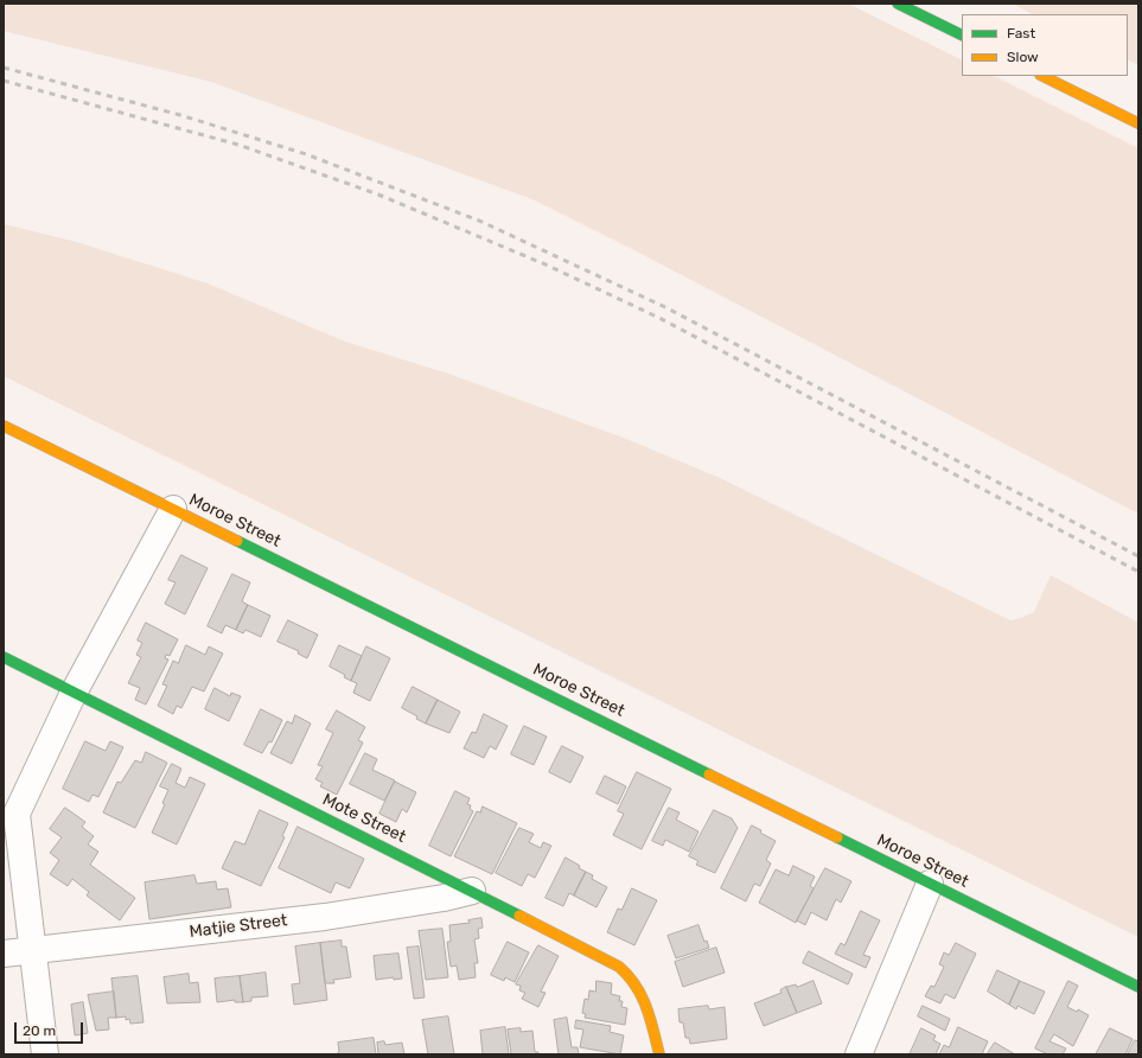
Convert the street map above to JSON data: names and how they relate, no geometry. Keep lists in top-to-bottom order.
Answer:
{
  "streets": {
    "street": ["Moroe Street", "Mote Street", "Matjie Street"]
  },
  "crossings": [
    ["Mote Street", "Matjie Street"]
  ],
  "legend": ["Fast", "Slow"],
  "scale_bar": "20 m"
}
